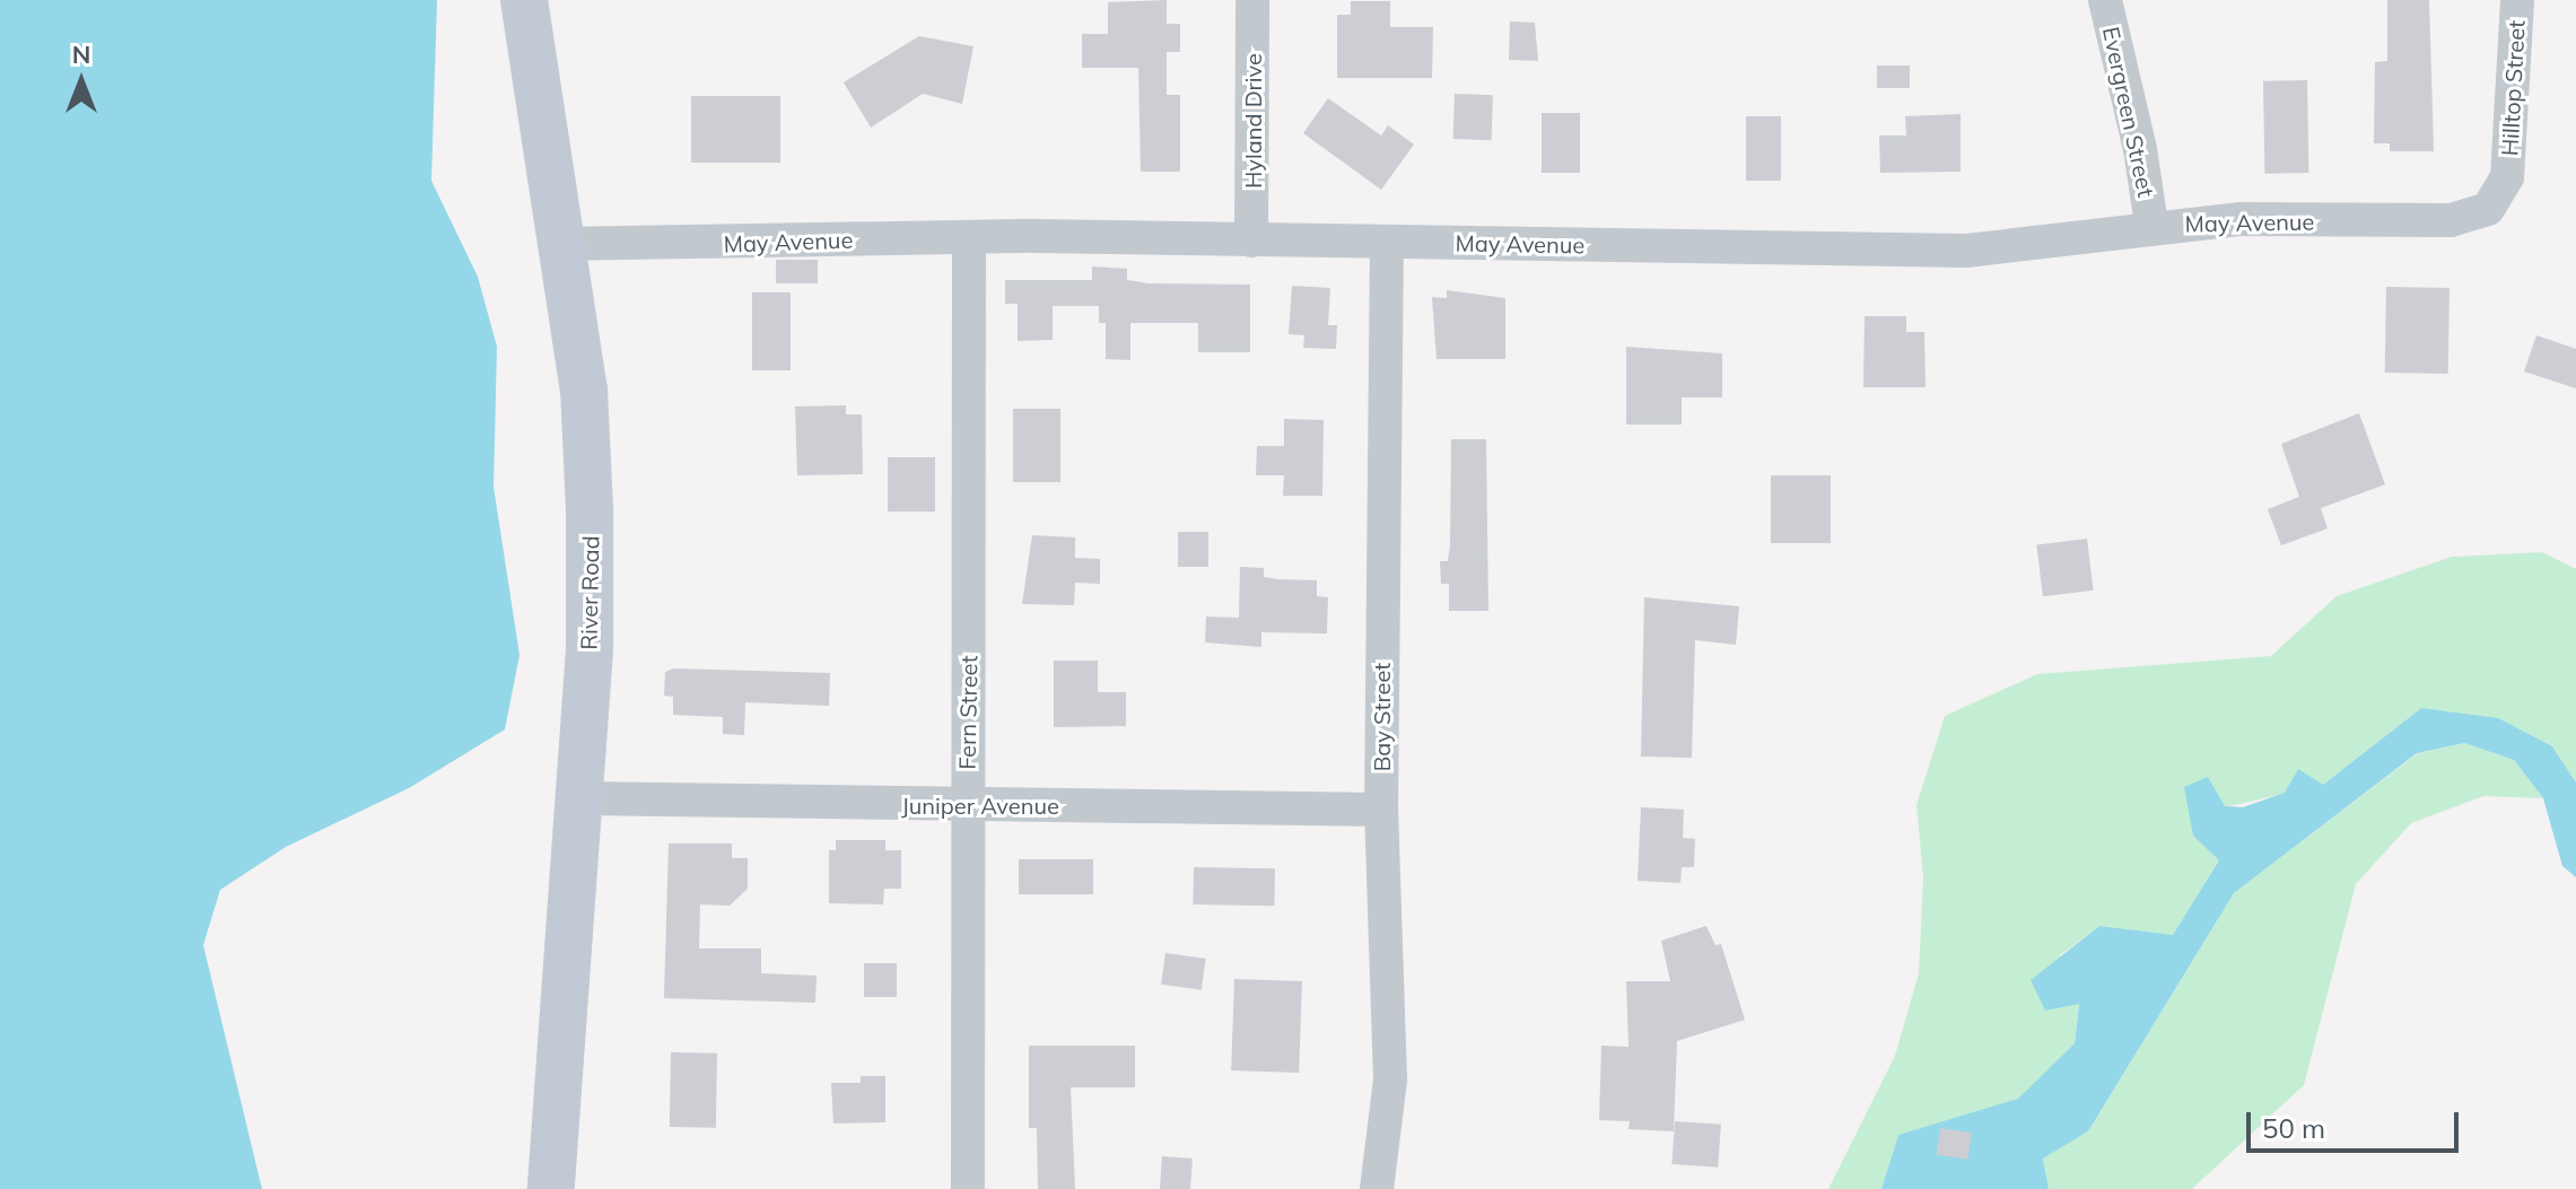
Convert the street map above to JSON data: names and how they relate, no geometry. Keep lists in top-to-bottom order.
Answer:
{
  "streets": {
    "street": [
      "Hilltop Street",
      "Evergreen Street",
      "Hyland Drive",
      "May Avenue",
      "River Road",
      "Fern Street",
      "Bay Street",
      "Juniper Avenue"
    ]
  },
  "crossings": [
    ["Hilltop Street", "May Avenue"],
    ["Evergreen Street", "May Avenue"],
    ["Hyland Drive", "May Avenue"],
    ["May Avenue", "River Road"],
    ["May Avenue", "Fern Street"],
    ["May Avenue", "Bay Street"],
    ["River Road", "Juniper Avenue"],
    ["Fern Street", "Juniper Avenue"],
    ["Bay Street", "Juniper Avenue"]
  ],
  "scale_bar": "50 m",
  "north": "top"
}
